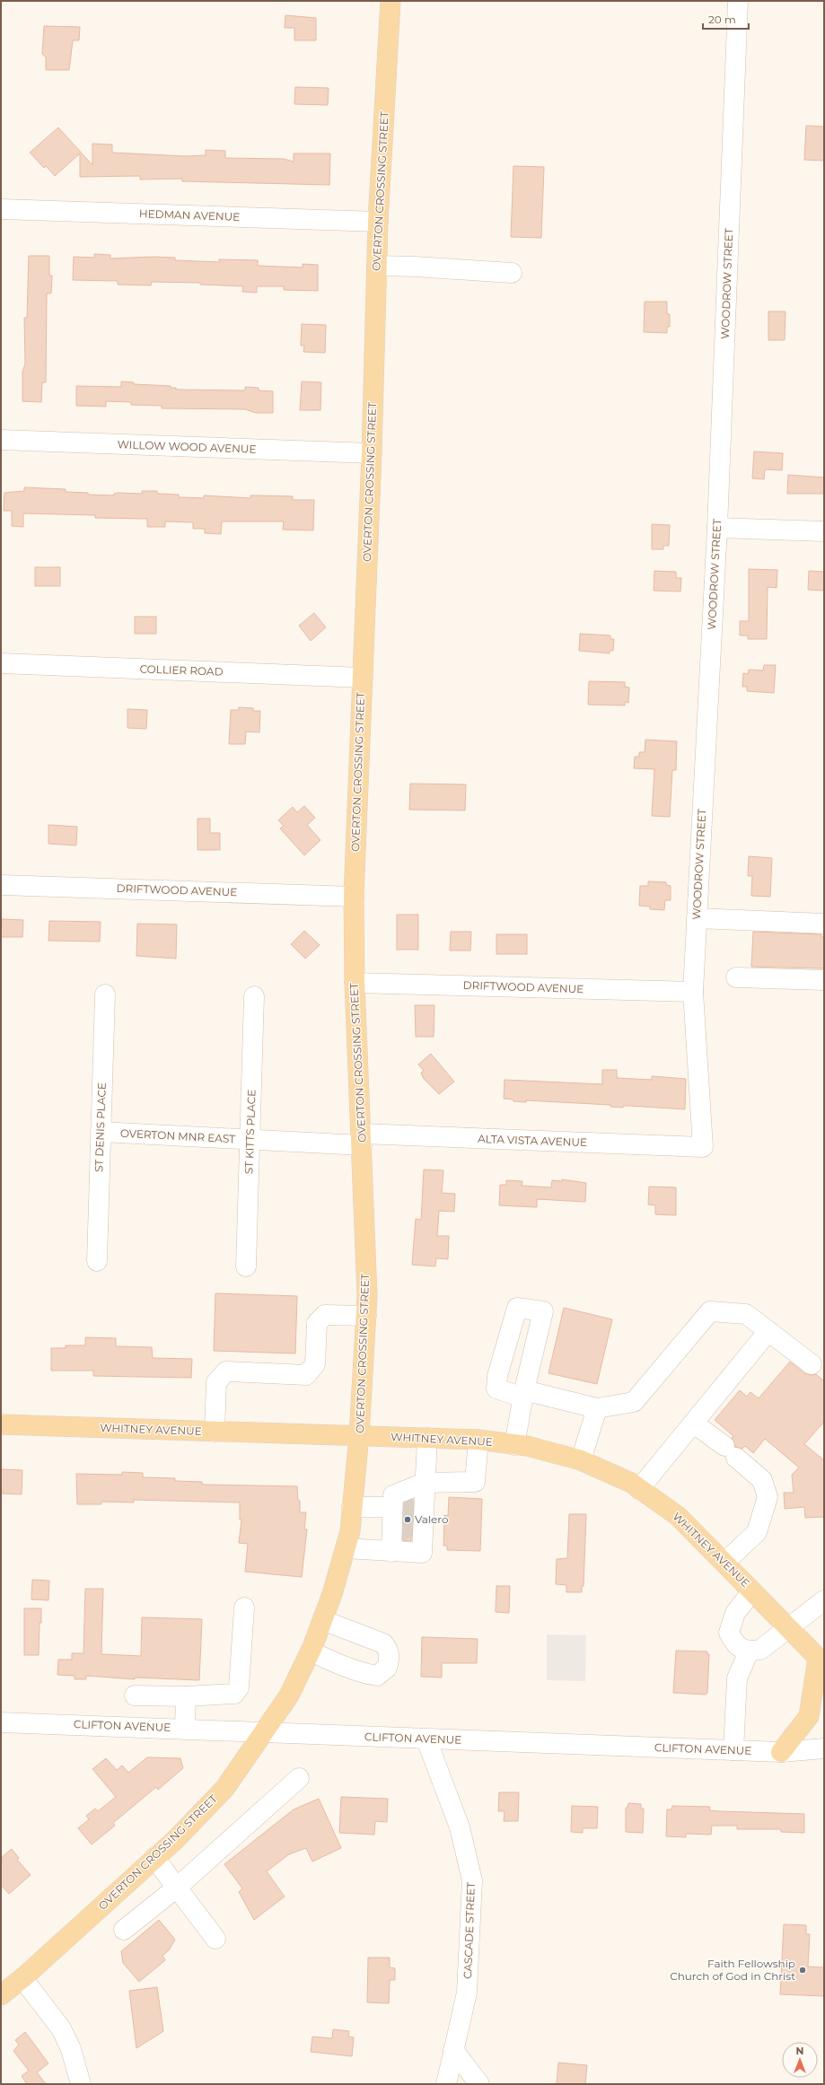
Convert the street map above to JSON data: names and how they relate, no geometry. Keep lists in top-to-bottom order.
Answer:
{
  "streets": {
    "main road": ["OVERTON CROSSING STREET", "WHITNEY AVENUE"],
    "street": [
      "HEDMAN AVENUE",
      "WOODROW STREET",
      "WILLOW WOOD AVENUE",
      "COLLIER ROAD",
      "DRIFTWOOD AVENUE",
      "ST DENIS PLACE",
      "ST KITTS PLACE",
      "OVERTON MNR EAST",
      "ALTA VISTA AVENUE",
      "CLIFTON AVENUE",
      "CASCADE STREET"
    ]
  },
  "crossings": [
    ["OVERTON CROSSING STREET", "HEDMAN AVENUE"],
    ["OVERTON CROSSING STREET", "WILLOW WOOD AVENUE"],
    ["OVERTON CROSSING STREET", "COLLIER ROAD"],
    ["OVERTON CROSSING STREET", "DRIFTWOOD AVENUE"],
    ["OVERTON CROSSING STREET", "OVERTON MNR EAST"],
    ["OVERTON CROSSING STREET", "ALTA VISTA AVENUE"],
    ["OVERTON CROSSING STREET", "WHITNEY AVENUE"],
    ["OVERTON CROSSING STREET", "CLIFTON AVENUE"],
    ["WOODROW STREET", "DRIFTWOOD AVENUE"],
    ["WOODROW STREET", "ALTA VISTA AVENUE"],
    ["ST DENIS PLACE", "OVERTON MNR EAST"],
    ["ST KITTS PLACE", "OVERTON MNR EAST"],
    ["OVERTON MNR EAST", "ALTA VISTA AVENUE"],
    ["CLIFTON AVENUE", "CASCADE STREET"]
  ],
  "places": ["Valero", "Faith Fellowship Church of God in Christ"],
  "scale_bar": "20 m",
  "north": "top"
}
